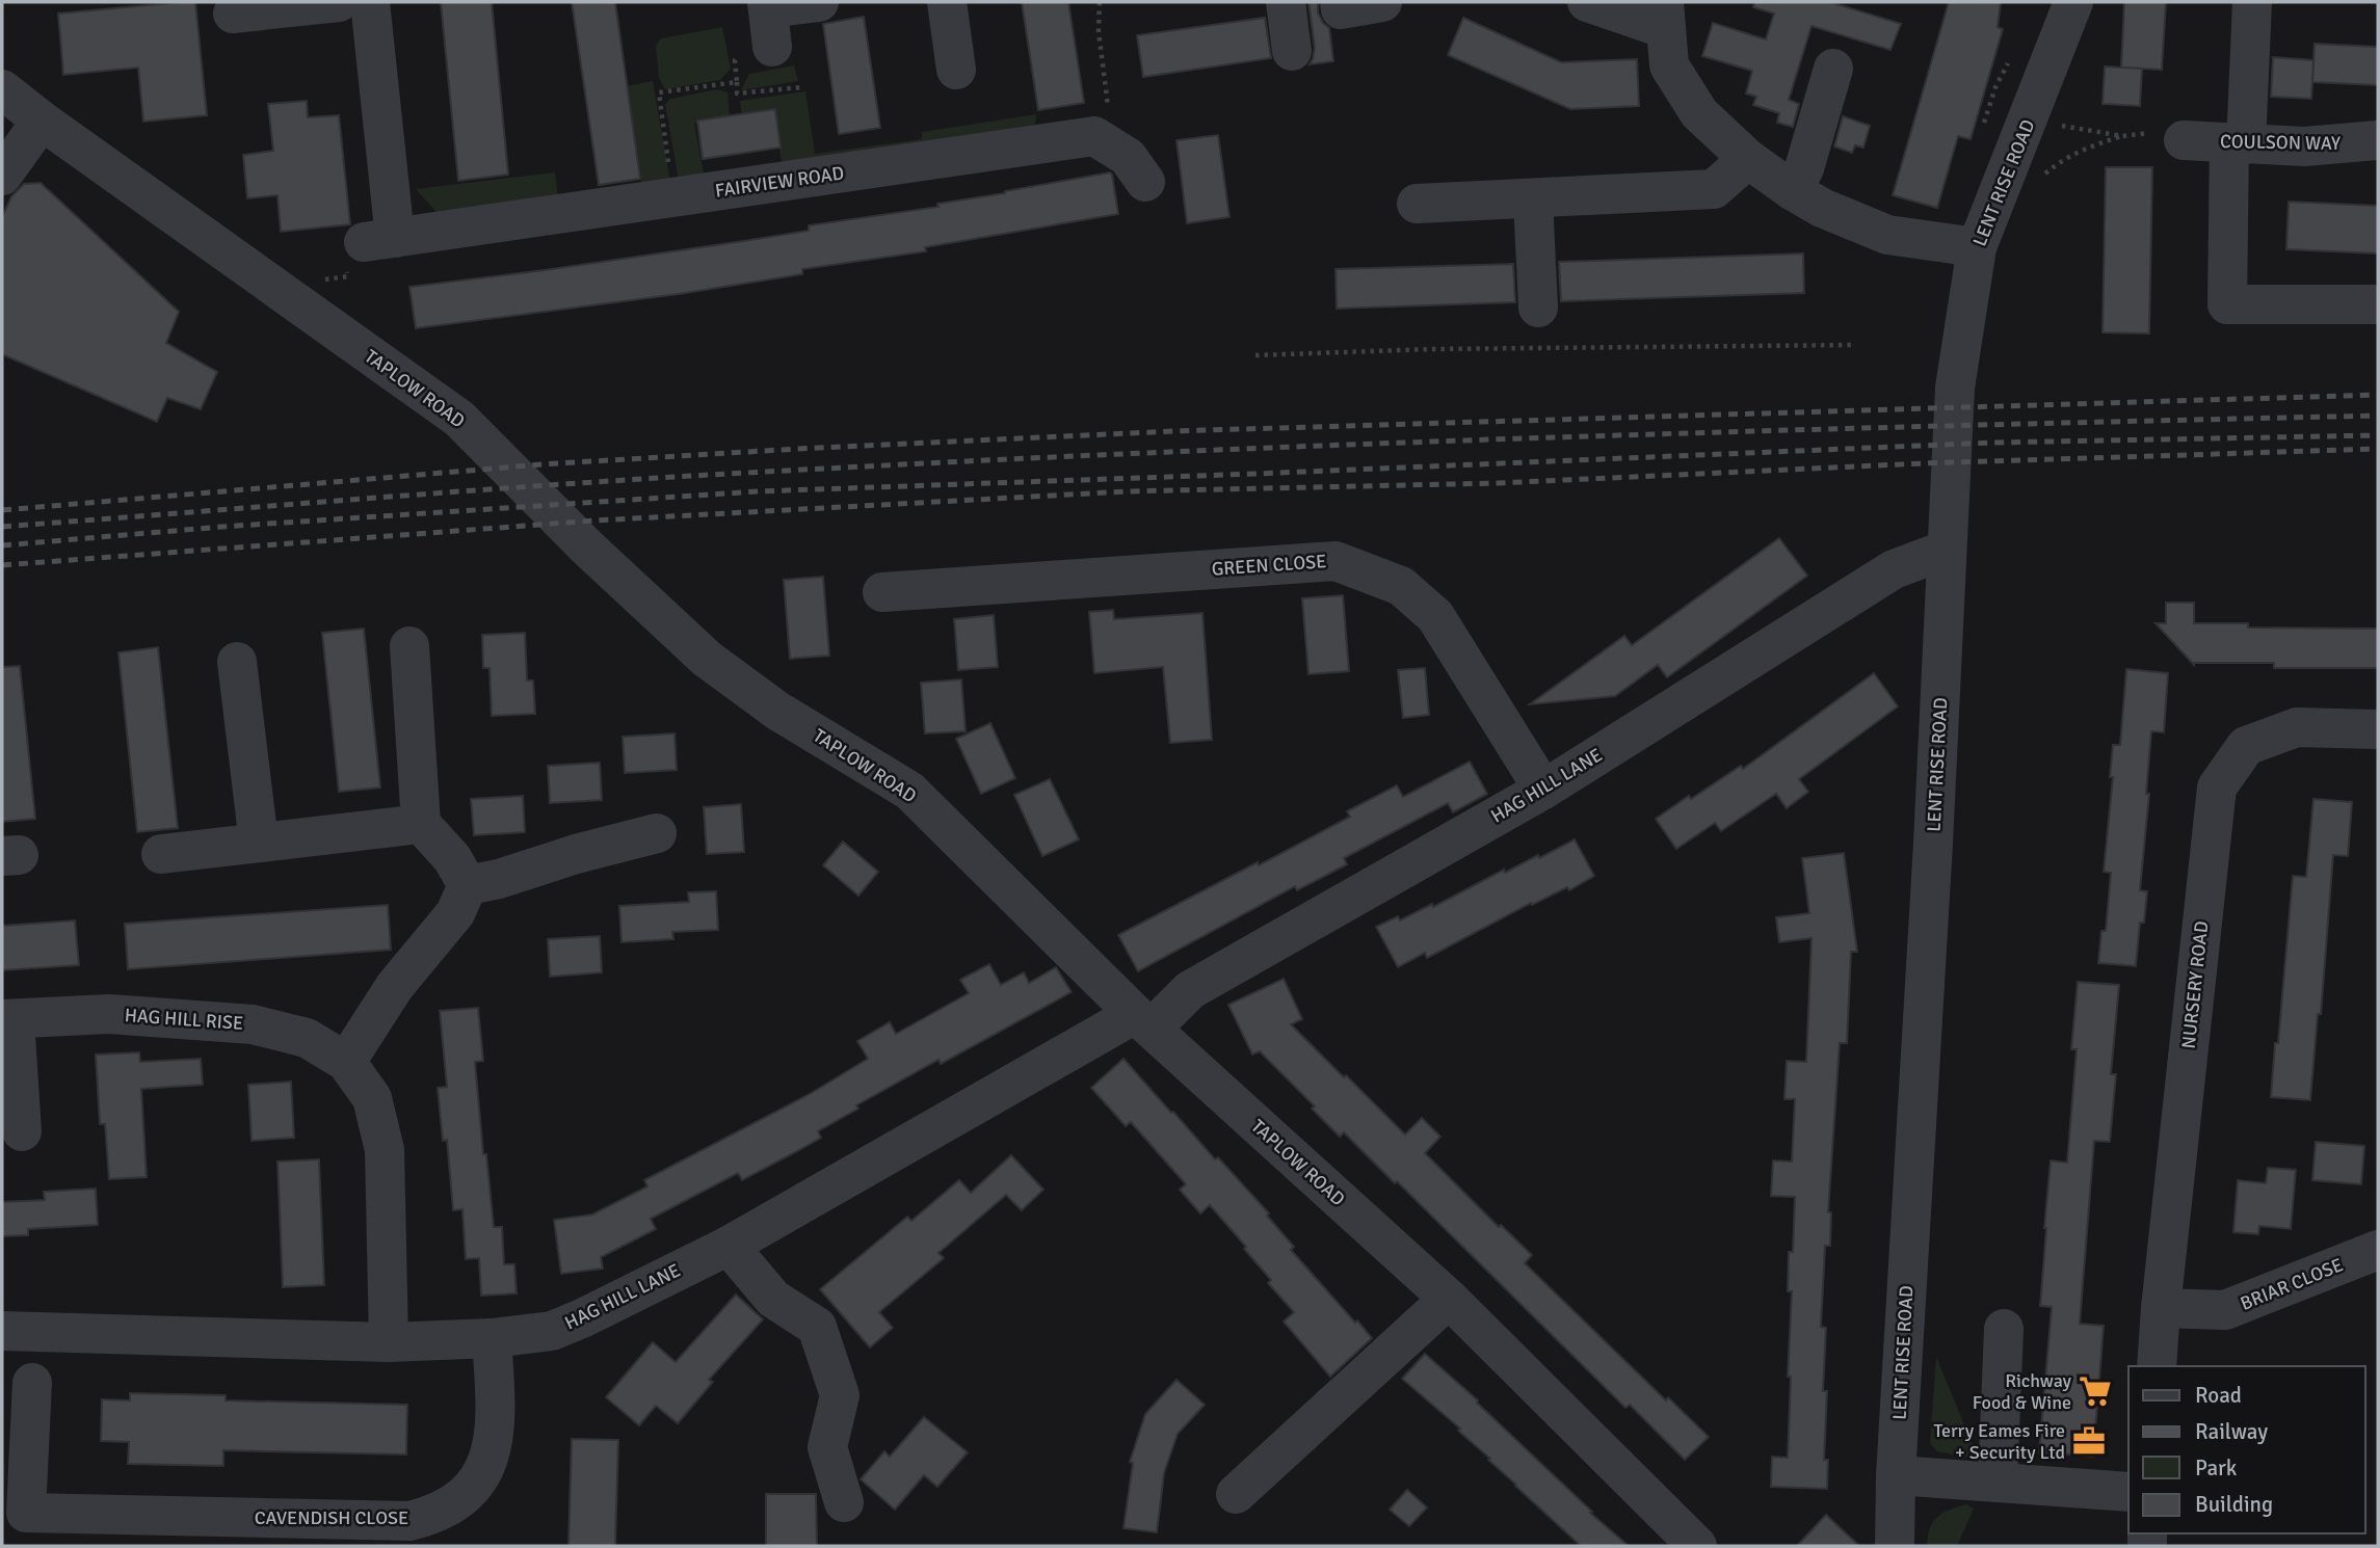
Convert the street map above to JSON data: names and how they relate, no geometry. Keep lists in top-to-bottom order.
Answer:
{
  "streets": {
    "street": [
      "COULSON WAY",
      "FAIRVIEW ROAD",
      "LENT RISE ROAD",
      "TAPLOW ROAD",
      "GREEN CLOSE",
      "HAG HILL LANE",
      "NURSERY ROAD",
      "HAG HILL RISE",
      "BRIAR CLOSE",
      "CAVENDISH CLOSE"
    ]
  },
  "crossings": [
    ["LENT RISE ROAD", "HAG HILL LANE"],
    ["TAPLOW ROAD", "HAG HILL LANE"],
    ["GREEN CLOSE", "HAG HILL LANE"],
    ["HAG HILL LANE", "HAG HILL RISE"],
    ["HAG HILL LANE", "CAVENDISH CLOSE"],
    ["NURSERY ROAD", "BRIAR CLOSE"]
  ],
  "places": {
    "supermarket": ["Richway Food & Wine"],
    "office": ["Terry Eames Fire + Security Ltd"]
  },
  "legend": [
    "Road",
    "Railway",
    "Park",
    "Building"
  ]
}
